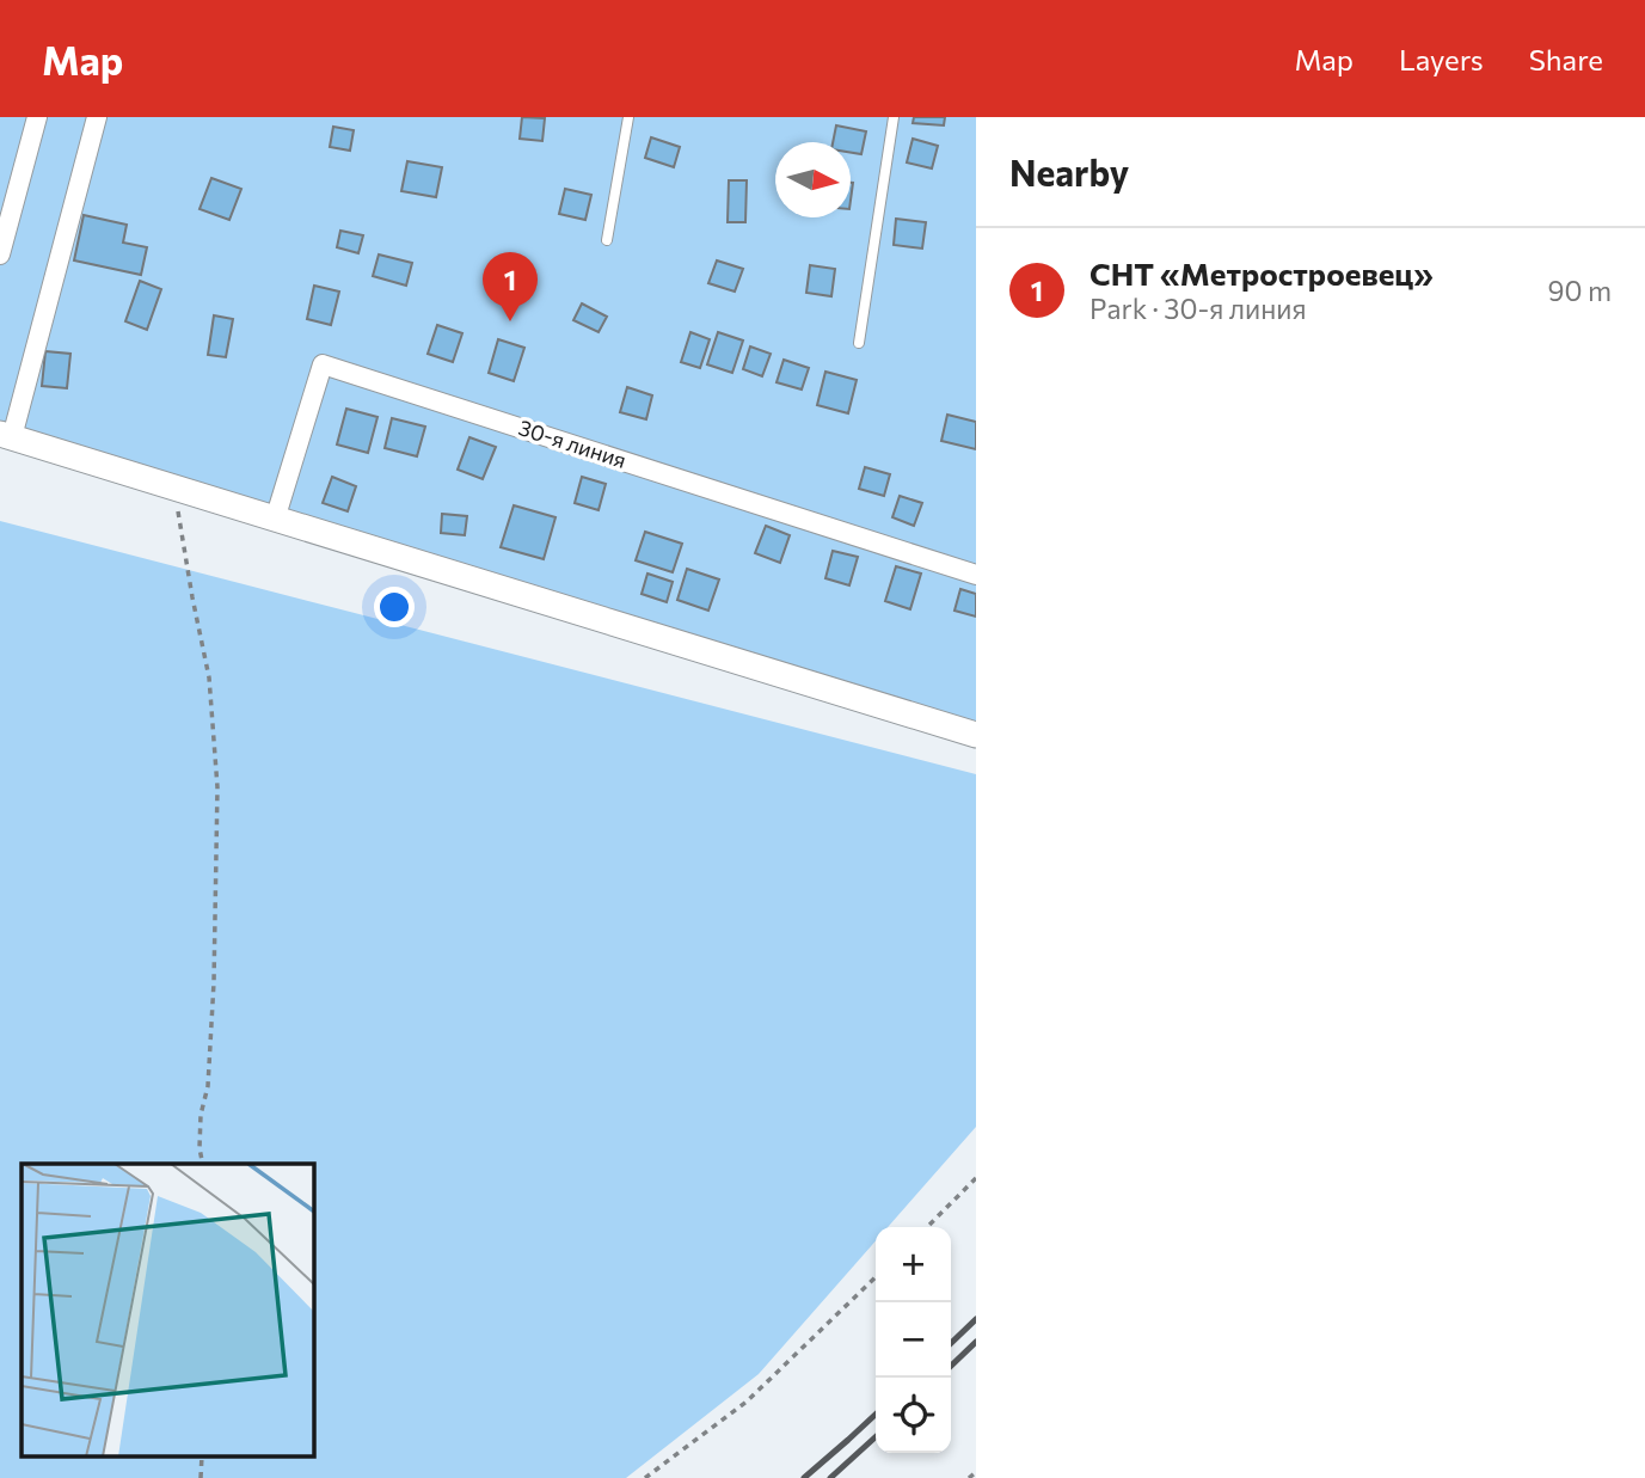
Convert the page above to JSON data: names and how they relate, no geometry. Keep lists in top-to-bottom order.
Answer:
{
  "streets": {
    "street": ["30-я линия"]
  },
  "north": "right",
  "page": {
    "header": "Map",
    "nav": ["Map", "Layers", "Share"],
    "heading": "Nearby",
    "list": [
      {
        "mark": "1",
        "name": "СНТ «Метростроевец»",
        "note": "Park · 30-я линия",
        "value": "90 m"
      }
    ],
    "pins": "1",
    "map_buttons": ["+", "−"]
  }
}
